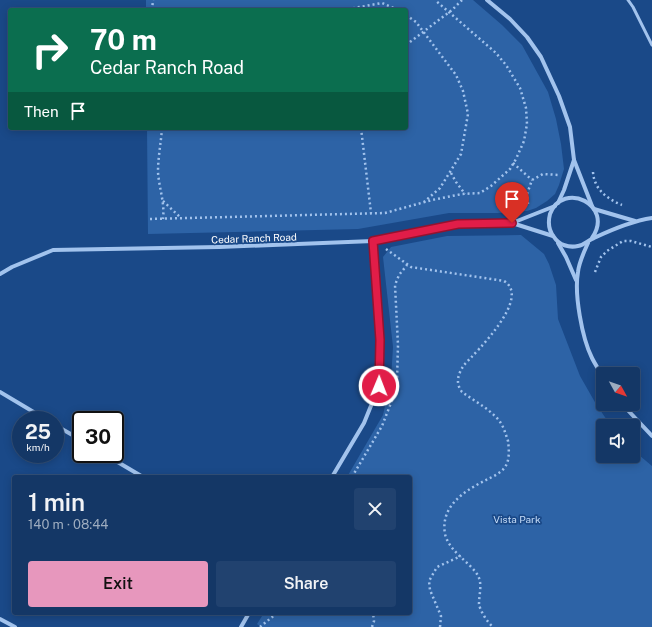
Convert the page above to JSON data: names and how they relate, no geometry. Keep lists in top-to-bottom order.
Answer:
{
  "streets": {
    "street": ["Cedar Ranch Road"]
  },
  "parks": ["Vista Park"],
  "north": "bottom right",
  "page": {
    "turn": ["70 m", "Cedar Ranch Road"],
    "then": "Then",
    "speed": "25 km/h",
    "limit": "30",
    "heading": ["1 min", "140 m · 08:44"],
    "buttons": ["Exit", "Share"]
  }
}
